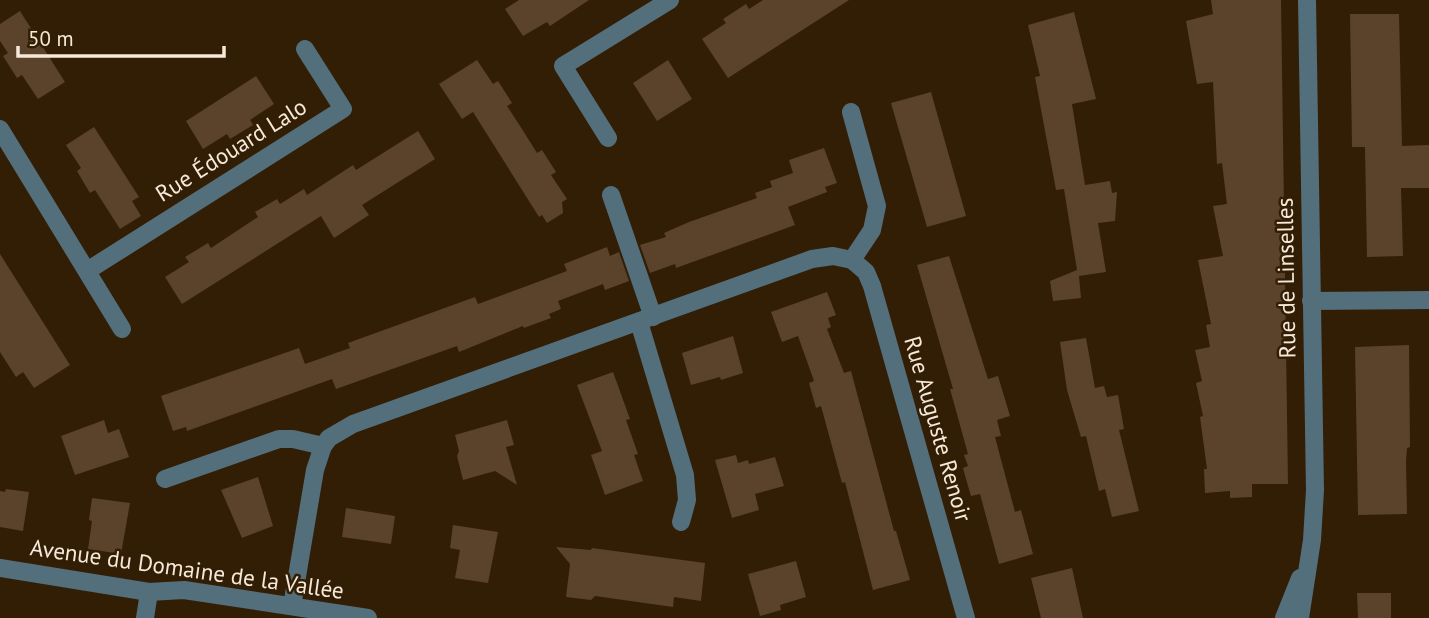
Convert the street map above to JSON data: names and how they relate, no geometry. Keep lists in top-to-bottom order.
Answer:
{
  "streets": {
    "street": [
      "Rue Édouard Lalo",
      "Rue de Linselles",
      "Rue Auguste Renoir",
      "Avenue du Domaine de la Vallée"
    ]
  },
  "scale_bar": "50 m"
}
